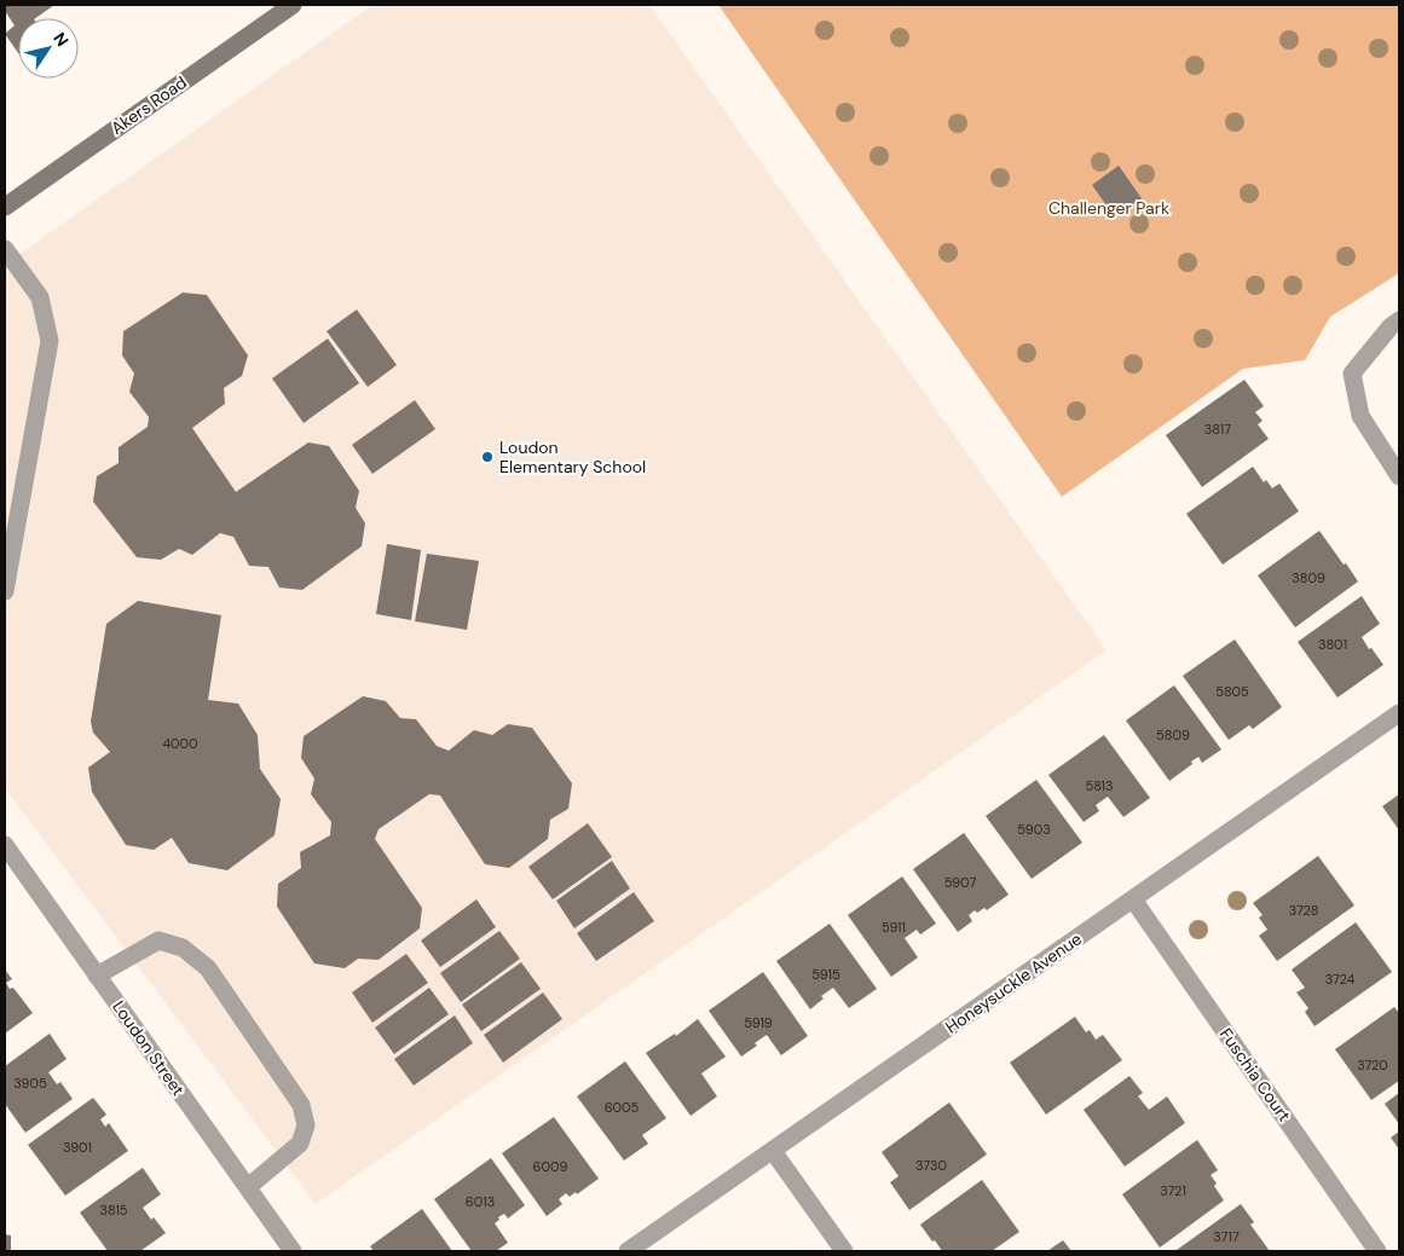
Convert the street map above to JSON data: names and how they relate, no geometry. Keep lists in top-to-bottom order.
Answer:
{
  "streets": {
    "street": [
      "Akers Road",
      "Honeysuckle Avenue",
      "Loudon Street",
      "Fuschia Court"
    ]
  },
  "crossings": [
    ["Honeysuckle Avenue", "Fuschia Court"]
  ],
  "parks": ["Challenger Park"],
  "places": ["Loudon Elementary School"],
  "house_numbers": [
    "3817",
    "3809",
    "3801",
    "5805",
    "5809",
    "4000",
    "5813",
    "5903",
    "5907",
    "3728",
    "5911",
    "5915",
    "3724",
    "5919",
    "3720",
    "3905",
    "6005",
    "3901",
    "3730",
    "6009",
    "3721",
    "6013",
    "3815",
    "3717"
  ],
  "north": "top right"
}
